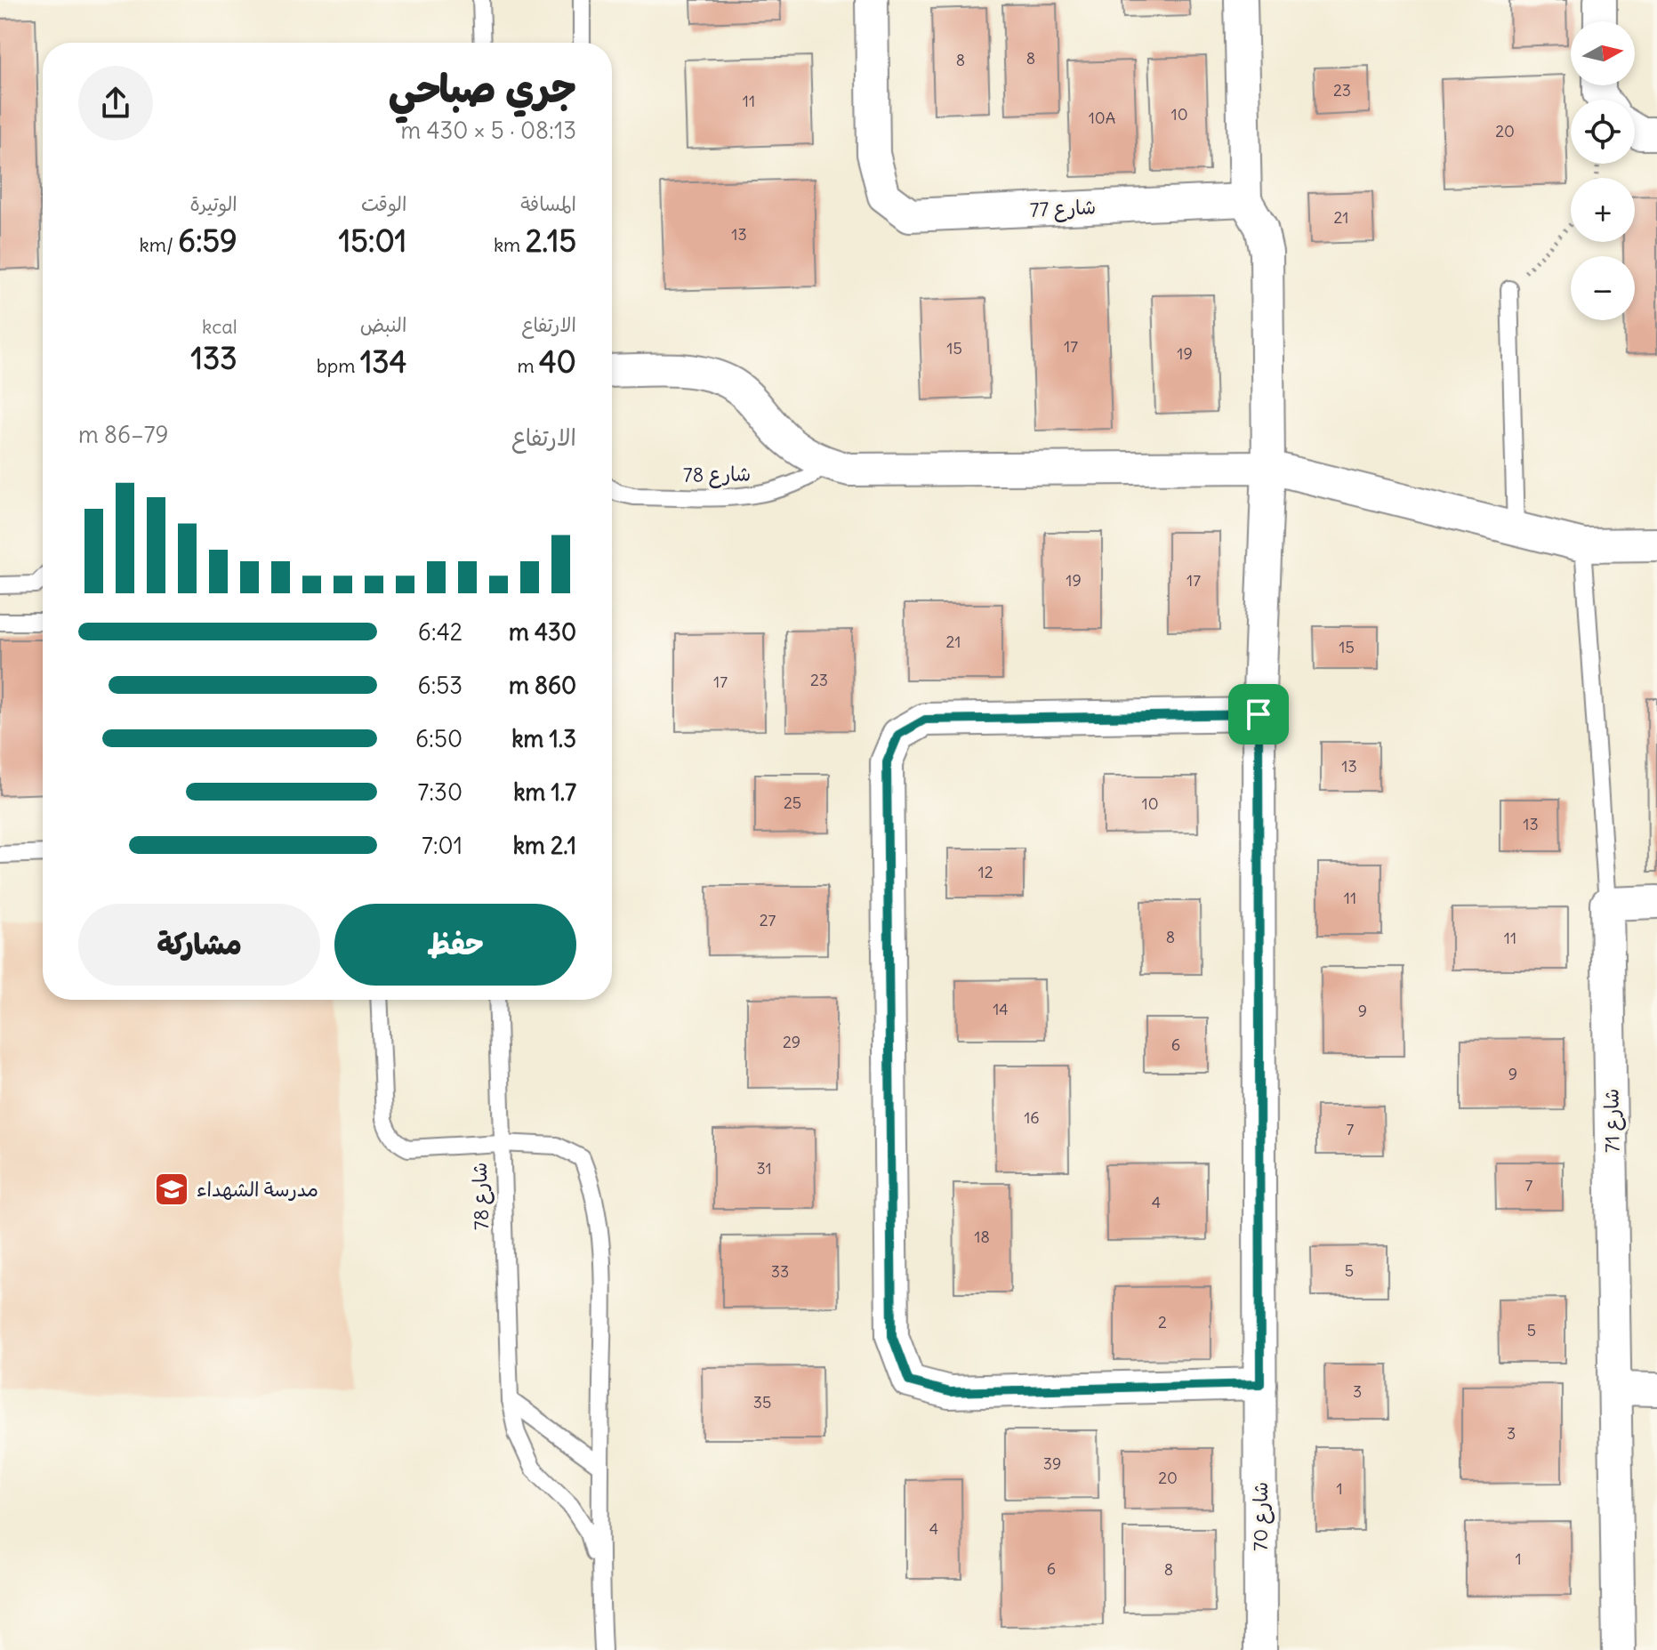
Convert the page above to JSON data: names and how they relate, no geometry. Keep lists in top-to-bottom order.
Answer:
{
  "streets": {
    "street": ["شارع 77", "شارع 71", "شارع 70"],
    "lane": ["شارع 78"]
  },
  "crossings": [
    ["شارع 77", "شارع 70"]
  ],
  "places": {
    "school or university": ["مدرسة الشهداء"]
  },
  "house_numbers": [
    "8",
    "8",
    "23",
    "11",
    "10",
    "10A",
    "20",
    "21",
    "13",
    "17",
    "15",
    "19",
    "19",
    "17",
    "21",
    "15",
    "23",
    "17",
    "13",
    "25",
    "10",
    "13",
    "12",
    "11",
    "27",
    "8",
    "11",
    "14",
    "9",
    "29",
    "6",
    "9",
    "16",
    "7",
    "31",
    "7",
    "4",
    "18",
    "5",
    "33",
    "2",
    "5",
    "3",
    "35",
    "3",
    "39",
    "20",
    "1",
    "4",
    "1",
    "6",
    "8"
  ],
  "north": "right",
  "page": {
    "map_buttons": ["+", "−"],
    "heading": ["جري صباحي", "08:13 · 5 × 430 m"],
    "stats": [
      ["المسافة", "2.15 km"],
      ["الوقت", "15:01"],
      ["الوتيرة", "6:59 /km"],
      ["الارتفاع", "40 m"],
      ["النبض", "134 bpm"],
      ["kcal", "133"]
    ],
    "chart": ["الارتفاع", "79–86 m"],
    "list": [
      {
        "name": "430 m",
        "note": "6:42"
      },
      {
        "name": "860 m",
        "note": "6:53"
      },
      {
        "name": "1.3 km",
        "note": "6:50"
      },
      {
        "name": "1.7 km",
        "note": "7:30"
      },
      {
        "name": "2.1 km",
        "note": "7:01"
      }
    ],
    "buttons": ["حفظ", "مشاركة"]
  }
}
